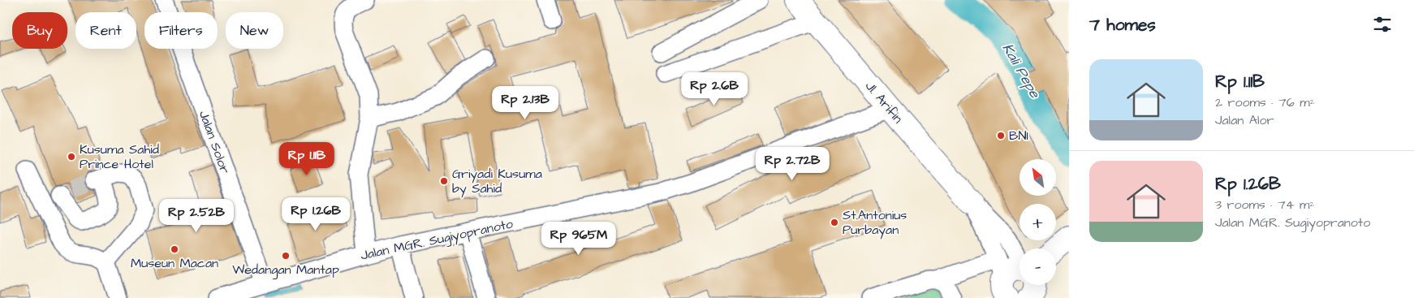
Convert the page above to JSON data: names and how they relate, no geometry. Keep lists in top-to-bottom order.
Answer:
{
  "streets": {
    "main road": ["Jl. Arifin"],
    "street": ["Jalan Solor", "Jalan MGR. Sugiyopranoto"]
  },
  "crossings": [
    ["Jl. Arifin", "Jalan MGR. Sugiyopranoto"],
    ["Jalan Solor", "Jalan MGR. Sugiyopranoto"]
  ],
  "water": ["Kali Pepe"],
  "places": [
    "BNI",
    "Kusuma Sahid Prince Hotel",
    "Griyadi Kusuma by Sahid",
    "St.Antonius Purbayan",
    "Museun Macan",
    "Wedangan Mantap"
  ],
  "north": "top left",
  "page": {
    "heading": "7 homes",
    "chip": [
      "Buy",
      "Rent",
      "Filters",
      "New"
    ],
    "list": [
      {
        "name": "Rp 1.11B",
        "note": "2 rooms · 76 m² · Jalan Alor"
      },
      {
        "name": "Rp 1.26B",
        "note": "3 rooms · 74 m² · Jalan MGR. Sugiyopranoto"
      }
    ],
    "price": [
      "Rp 2.6B",
      "Rp 2.13B",
      "Rp 1.11B",
      "Rp 2.72B",
      "Rp 1.26B",
      "Rp 2.52B",
      "Rp 965M"
    ],
    "map_buttons": ["+", "−"]
  }
}
